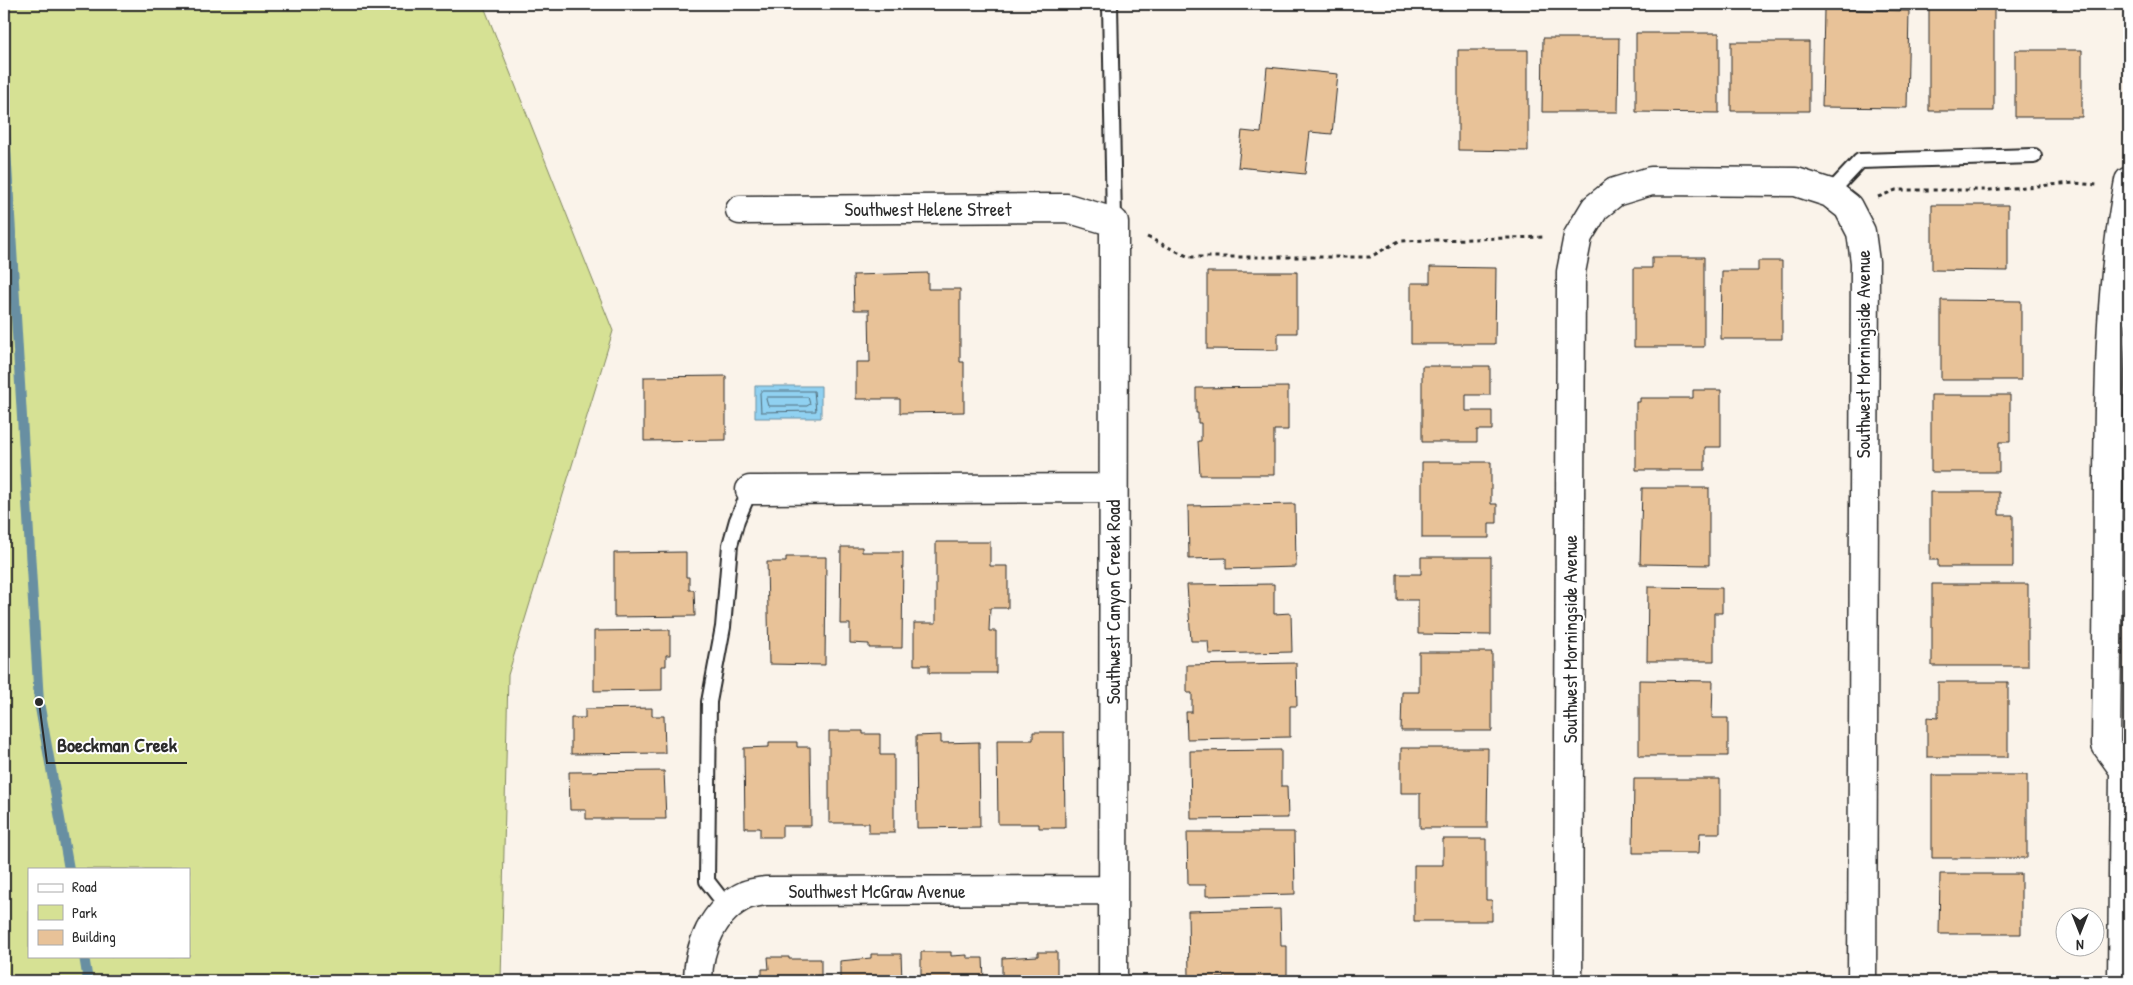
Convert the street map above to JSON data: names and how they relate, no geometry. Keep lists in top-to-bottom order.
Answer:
{
  "streets": {
    "street": [
      "Southwest Helene Street",
      "Southwest Morningside Avenue",
      "Southwest Canyon Creek Road",
      "Southwest McGraw Avenue"
    ]
  },
  "crossings": [
    ["Southwest Helene Street", "Southwest Canyon Creek Road"],
    ["Southwest Canyon Creek Road", "Southwest McGraw Avenue"]
  ],
  "places": ["Boeckman Creek"],
  "legend": ["Road", "Park", "Building"],
  "north": "bottom"
}
